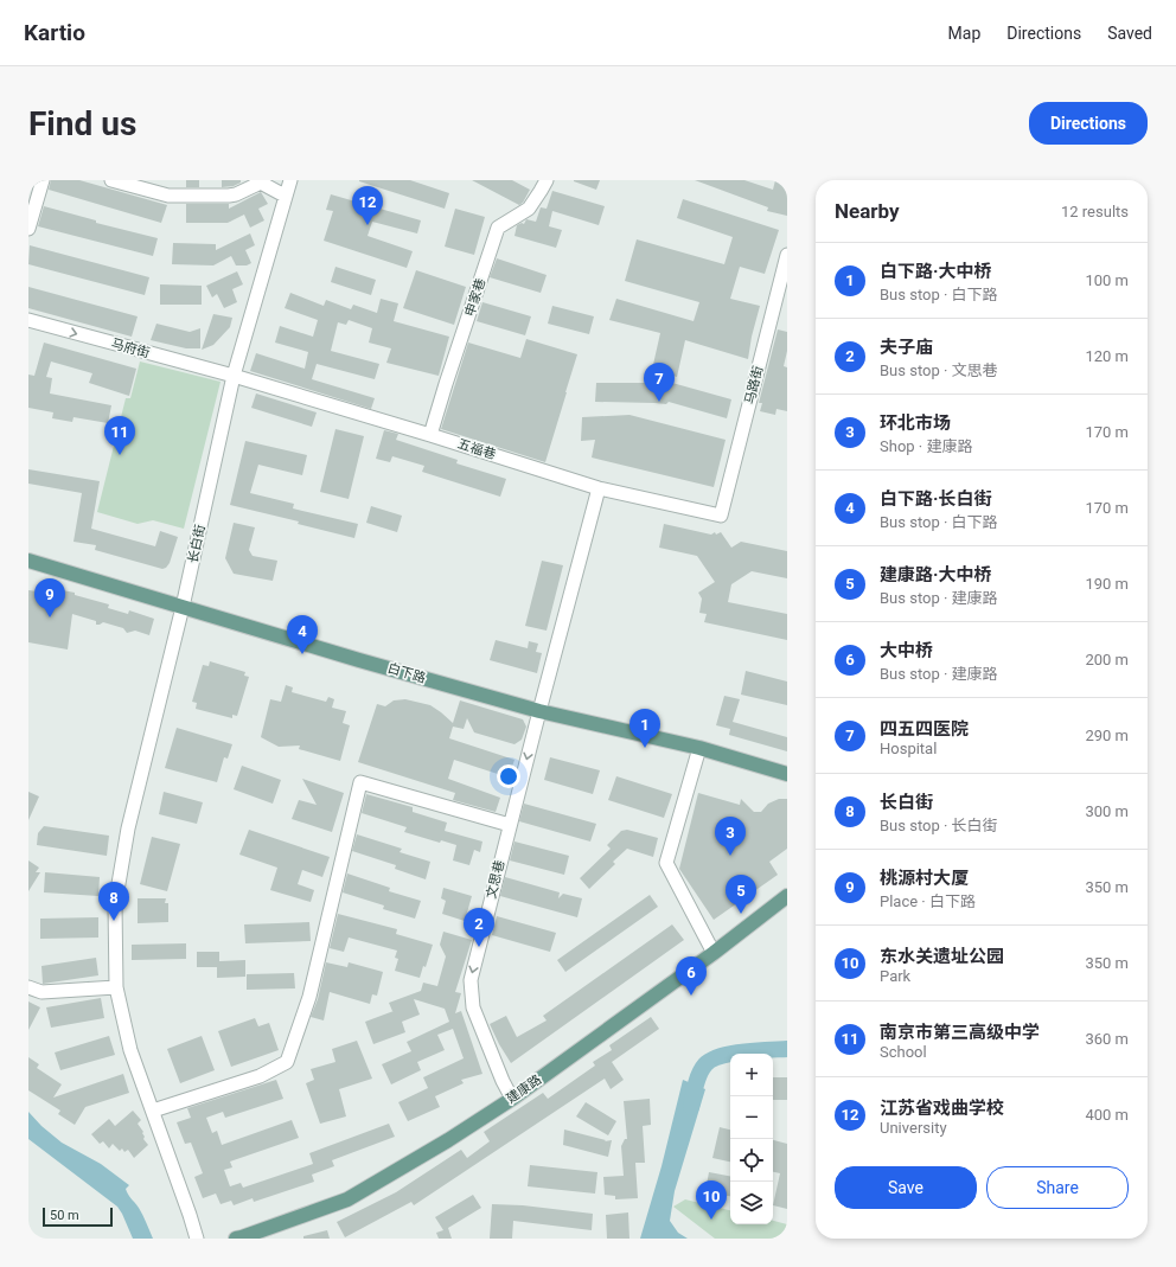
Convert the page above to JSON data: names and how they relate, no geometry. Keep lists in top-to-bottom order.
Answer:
{
  "streets": {
    "main road": ["白下路", "建康路"],
    "street": [
      "申家巷",
      "马府街",
      "马路街",
      "五福巷",
      "长白街",
      "文思巷"
    ]
  },
  "crossings": [
    ["申家巷", "五福巷"],
    ["马府街", "五福巷"],
    ["马府街", "长白街"],
    ["马路街", "五福巷"],
    ["五福巷", "长白街"],
    ["五福巷", "文思巷"],
    ["长白街", "白下路"],
    ["白下路", "文思巷"],
    ["文思巷", "建康路"]
  ],
  "one_way": ["马府街", "文思巷"],
  "scale_bar": "50 m",
  "page": {
    "header": "Kartio",
    "nav": ["Map", "Directions", "Saved"],
    "buttons": [
      "Directions",
      ["Save", "Share"]
    ],
    "title": "Find us",
    "heading": ["Nearby", "12 results"],
    "pins": [
      "12",
      "7",
      "11",
      "9",
      "4",
      "1",
      "3",
      "5",
      "8",
      "2",
      "6",
      "10"
    ],
    "list": [
      {
        "mark": "1",
        "name": "白下路·大中桥",
        "note": "Bus stop · 白下路",
        "value": "100 m"
      },
      {
        "mark": "2",
        "name": "夫子庙",
        "note": "Bus stop · 文思巷",
        "value": "120 m"
      },
      {
        "mark": "3",
        "name": "环北市场",
        "note": "Shop · 建康路",
        "value": "170 m"
      },
      {
        "mark": "4",
        "name": "白下路·长白街",
        "note": "Bus stop · 白下路",
        "value": "170 m"
      },
      {
        "mark": "5",
        "name": "建康路·大中桥",
        "note": "Bus stop · 建康路",
        "value": "190 m"
      },
      {
        "mark": "6",
        "name": "大中桥",
        "note": "Bus stop · 建康路",
        "value": "200 m"
      },
      {
        "mark": "7",
        "name": "四五四医院",
        "note": "Hospital",
        "value": "290 m"
      },
      {
        "mark": "8",
        "name": "长白街",
        "note": "Bus stop · 长白街",
        "value": "300 m"
      },
      {
        "mark": "9",
        "name": "桃源村大厦",
        "note": "Place · 白下路",
        "value": "350 m"
      },
      {
        "mark": "10",
        "name": "东水关遗址公园",
        "note": "Park",
        "value": "350 m"
      },
      {
        "mark": "11",
        "name": "南京市第三高级中学",
        "note": "School",
        "value": "360 m"
      },
      {
        "mark": "12",
        "name": "江苏省戏曲学校",
        "note": "University",
        "value": "400 m"
      }
    ],
    "map_buttons": ["+", "−"],
    "scale": "50 m"
  }
}
